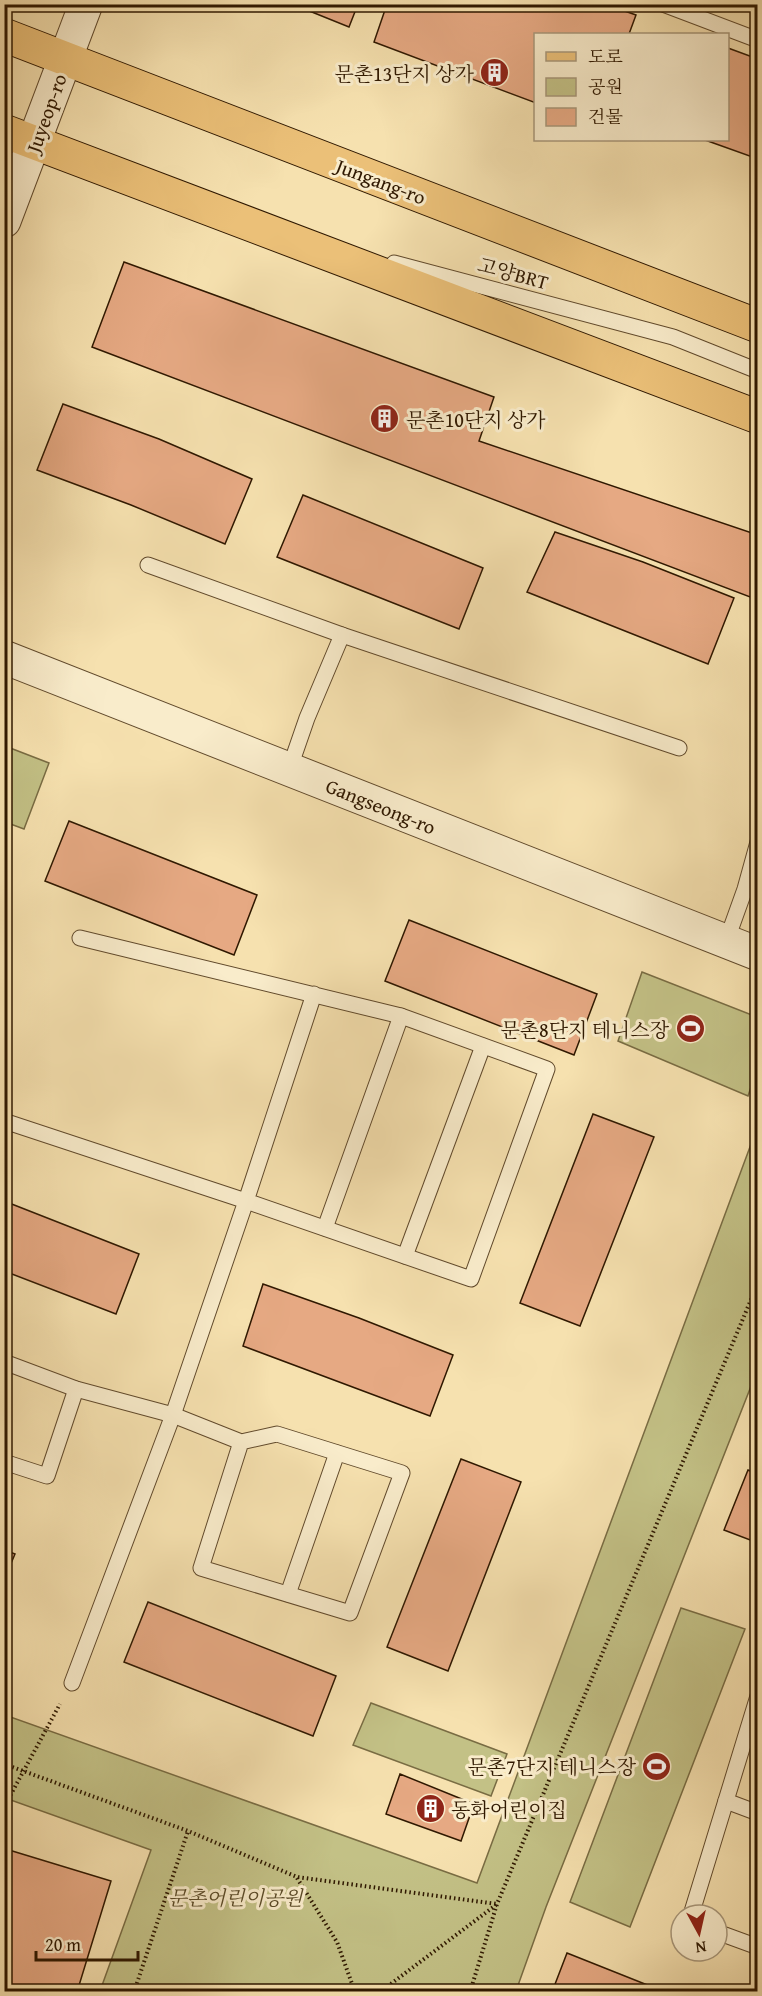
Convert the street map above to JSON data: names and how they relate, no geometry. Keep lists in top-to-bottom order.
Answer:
{
  "streets": {
    "main road": ["Jungang-ro"],
    "street": ["Juyeop-ro", "Gangseong-ro"],
    "lane": ["고양BRT"]
  },
  "crossings": [
    ["Juyeop-ro", "Jungang-ro"]
  ],
  "parks": ["문촌어린이공원"],
  "places": {
    "building": ["문촌13단지 상가", "문촌10단지 상가", "동화어린이집"],
    "sports": ["문촌8단지 테니스장", "문촌7단지 테니스장"]
  },
  "legend": ["도로", "공원", "건물"],
  "scale_bar": "20 m",
  "north": "bottom"
}
